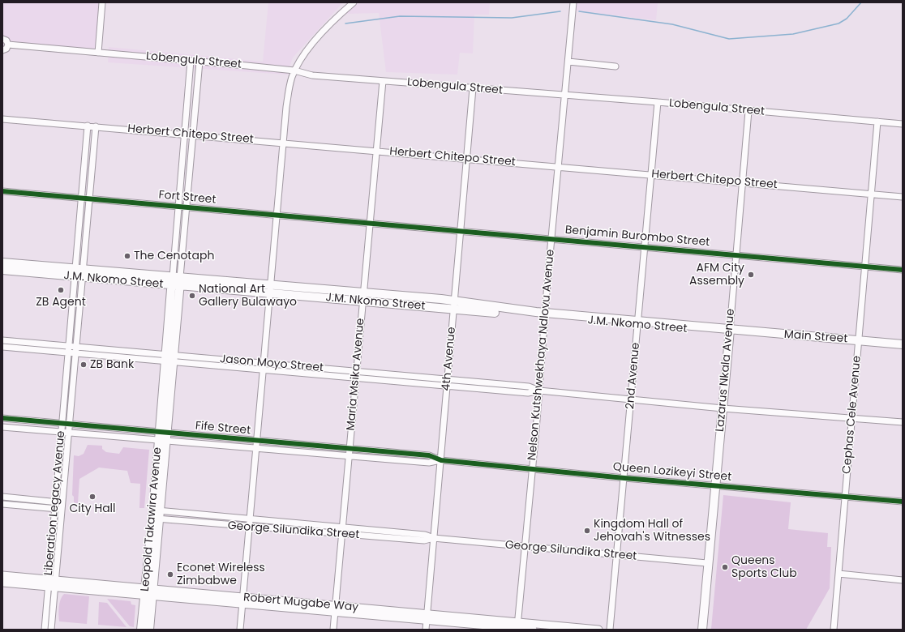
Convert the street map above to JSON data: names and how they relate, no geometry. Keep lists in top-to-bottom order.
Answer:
{
  "streets": {
    "highway": [
      "J.M. Nkomo Street",
      "Main Street",
      "Lazarus Nkala Avenue",
      "Leopold Takawira Avenue"
    ],
    "main road": ["Robert Mugabe Way"],
    "street": [
      "Lobengula Street",
      "Herbert Chitepo Street",
      "Fort Street",
      "Benjamin Burombo Street",
      "Nelson Kutshwekhaya Ndlovu Avenue",
      "4th Avenue",
      "Jason Moyo Street",
      "Maria Msika Avenue",
      "2nd Avenue",
      "Cephas Cele Avenue",
      "Fife Street",
      "Queen Lozikeyi Street",
      "Liberation Legacy Avenue",
      "George Silundika Street"
    ]
  },
  "crossings": [
    ["Lobengula Street", "Nelson Kutshwekhaya Ndlovu Avenue"],
    ["Lobengula Street", "4th Avenue"],
    ["Lobengula Street", "Lazarus Nkala Avenue"],
    ["Lobengula Street", "Maria Msika Avenue"],
    ["Lobengula Street", "2nd Avenue"],
    ["Lobengula Street", "Cephas Cele Avenue"],
    ["Lobengula Street", "Leopold Takawira Avenue"],
    ["Herbert Chitepo Street", "Nelson Kutshwekhaya Ndlovu Avenue"],
    ["Herbert Chitepo Street", "4th Avenue"],
    ["Herbert Chitepo Street", "Lazarus Nkala Avenue"],
    ["Herbert Chitepo Street", "Maria Msika Avenue"],
    ["Herbert Chitepo Street", "2nd Avenue"],
    ["Herbert Chitepo Street", "Cephas Cele Avenue"],
    ["Herbert Chitepo Street", "Liberation Legacy Avenue"],
    ["Herbert Chitepo Street", "Leopold Takawira Avenue"],
    ["Fort Street", "Benjamin Burombo Street"],
    ["Fort Street", "Maria Msika Avenue"],
    ["Fort Street", "Liberation Legacy Avenue"],
    ["Fort Street", "Leopold Takawira Avenue"],
    ["Benjamin Burombo Street", "Nelson Kutshwekhaya Ndlovu Avenue"],
    ["Benjamin Burombo Street", "4th Avenue"],
    ["Benjamin Burombo Street", "Lazarus Nkala Avenue"],
    ["Benjamin Burombo Street", "Maria Msika Avenue"],
    ["Benjamin Burombo Street", "2nd Avenue"],
    ["Benjamin Burombo Street", "Cephas Cele Avenue"],
    ["J.M. Nkomo Street", "Main Street"],
    ["J.M. Nkomo Street", "Nelson Kutshwekhaya Ndlovu Avenue"],
    ["J.M. Nkomo Street", "4th Avenue"],
    ["J.M. Nkomo Street", "Lazarus Nkala Avenue"],
    ["J.M. Nkomo Street", "Maria Msika Avenue"],
    ["J.M. Nkomo Street", "2nd Avenue"],
    ["J.M. Nkomo Street", "Liberation Legacy Avenue"],
    ["J.M. Nkomo Street", "Leopold Takawira Avenue"],
    ["Main Street", "Lazarus Nkala Avenue"],
    ["Main Street", "Cephas Cele Avenue"],
    ["Nelson Kutshwekhaya Ndlovu Avenue", "Jason Moyo Street"],
    ["Nelson Kutshwekhaya Ndlovu Avenue", "Queen Lozikeyi Street"],
    ["Nelson Kutshwekhaya Ndlovu Avenue", "George Silundika Street"],
    ["Nelson Kutshwekhaya Ndlovu Avenue", "Robert Mugabe Way"],
    ["4th Avenue", "Jason Moyo Street"],
    ["4th Avenue", "Fife Street"],
    ["4th Avenue", "Queen Lozikeyi Street"],
    ["4th Avenue", "George Silundika Street"],
    ["4th Avenue", "Robert Mugabe Way"],
    ["Jason Moyo Street", "Lazarus Nkala Avenue"],
    ["Jason Moyo Street", "Maria Msika Avenue"],
    ["Jason Moyo Street", "2nd Avenue"],
    ["Jason Moyo Street", "Cephas Cele Avenue"],
    ["Jason Moyo Street", "Liberation Legacy Avenue"],
    ["Jason Moyo Street", "Leopold Takawira Avenue"],
    ["Lazarus Nkala Avenue", "Queen Lozikeyi Street"],
    ["Lazarus Nkala Avenue", "George Silundika Street"],
    ["Maria Msika Avenue", "Fife Street"],
    ["Maria Msika Avenue", "George Silundika Street"],
    ["Maria Msika Avenue", "Robert Mugabe Way"],
    ["2nd Avenue", "Queen Lozikeyi Street"],
    ["2nd Avenue", "George Silundika Street"],
    ["Cephas Cele Avenue", "Queen Lozikeyi Street"],
    ["Fife Street", "Queen Lozikeyi Street"],
    ["Fife Street", "Liberation Legacy Avenue"],
    ["Fife Street", "Leopold Takawira Avenue"],
    ["Liberation Legacy Avenue", "Robert Mugabe Way"],
    ["Leopold Takawira Avenue", "George Silundika Street"],
    ["Leopold Takawira Avenue", "Robert Mugabe Way"]
  ],
  "places": [
    "The Cenotaph",
    "AFM City Assembly",
    "ZB Agent",
    "National Art Gallery Bulawayo",
    "ZB Bank",
    "City Hall",
    "Kingdom Hall of Jehovah's Witnesses",
    "Queens Sports Club",
    "Econet Wireless Zimbabwe"
  ]
}
